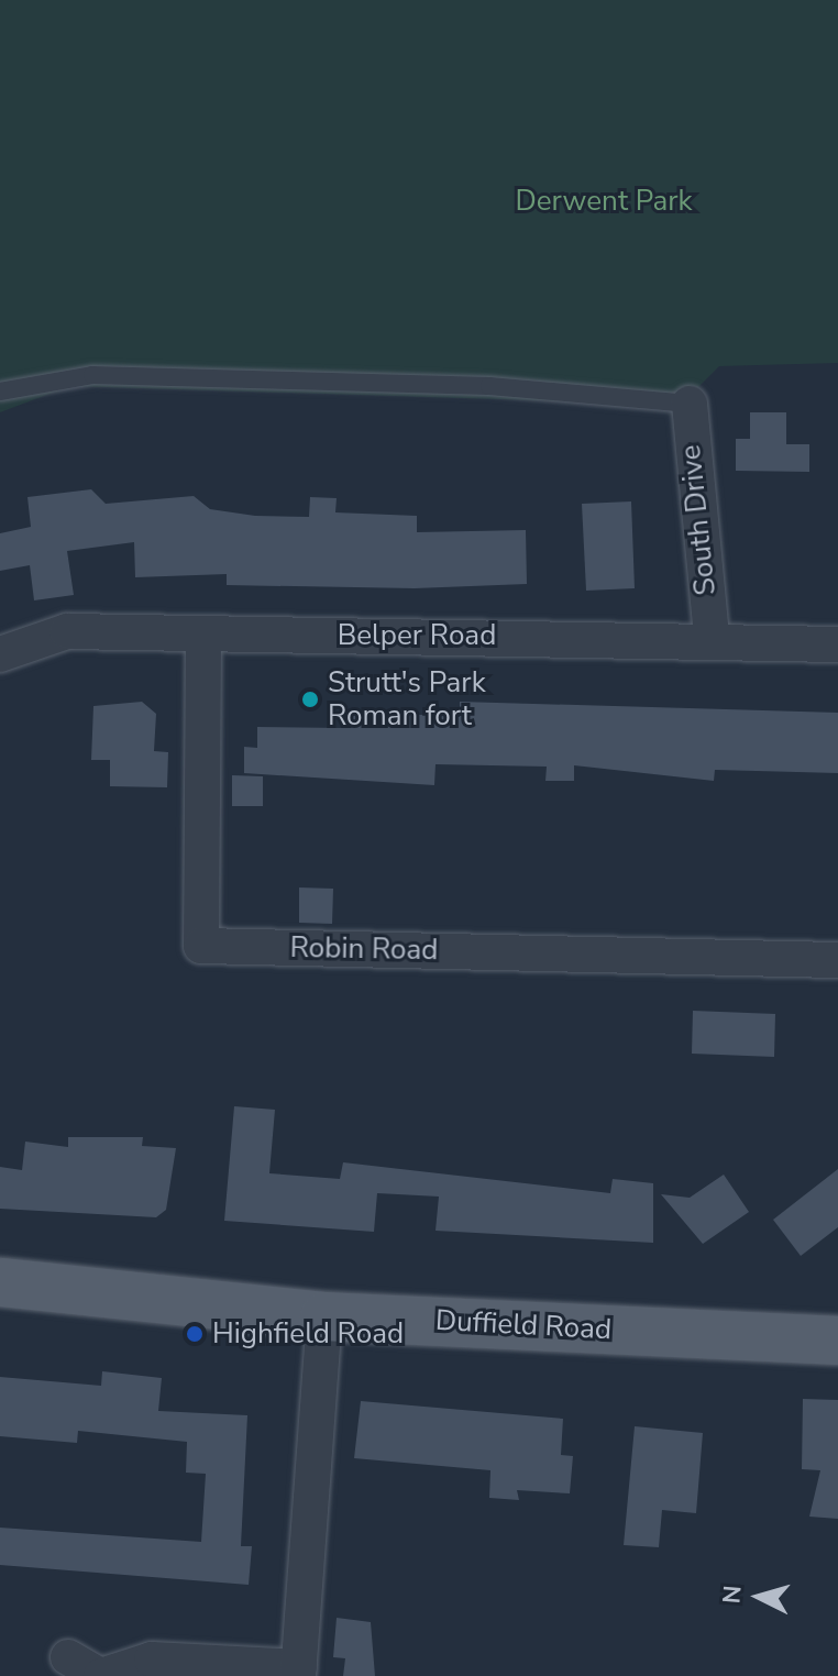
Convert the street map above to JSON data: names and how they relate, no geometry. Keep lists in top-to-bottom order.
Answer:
{
  "streets": {
    "main road": ["Duffield Road"],
    "street": ["South Drive", "Belper Road", "Robin Road"]
  },
  "crossings": [
    ["South Drive", "Belper Road"],
    ["Belper Road", "Robin Road"]
  ],
  "parks": ["Derwent Park"],
  "places": ["Strutt's Park Roman fort", "Highfield Road"],
  "north": "left"
}
